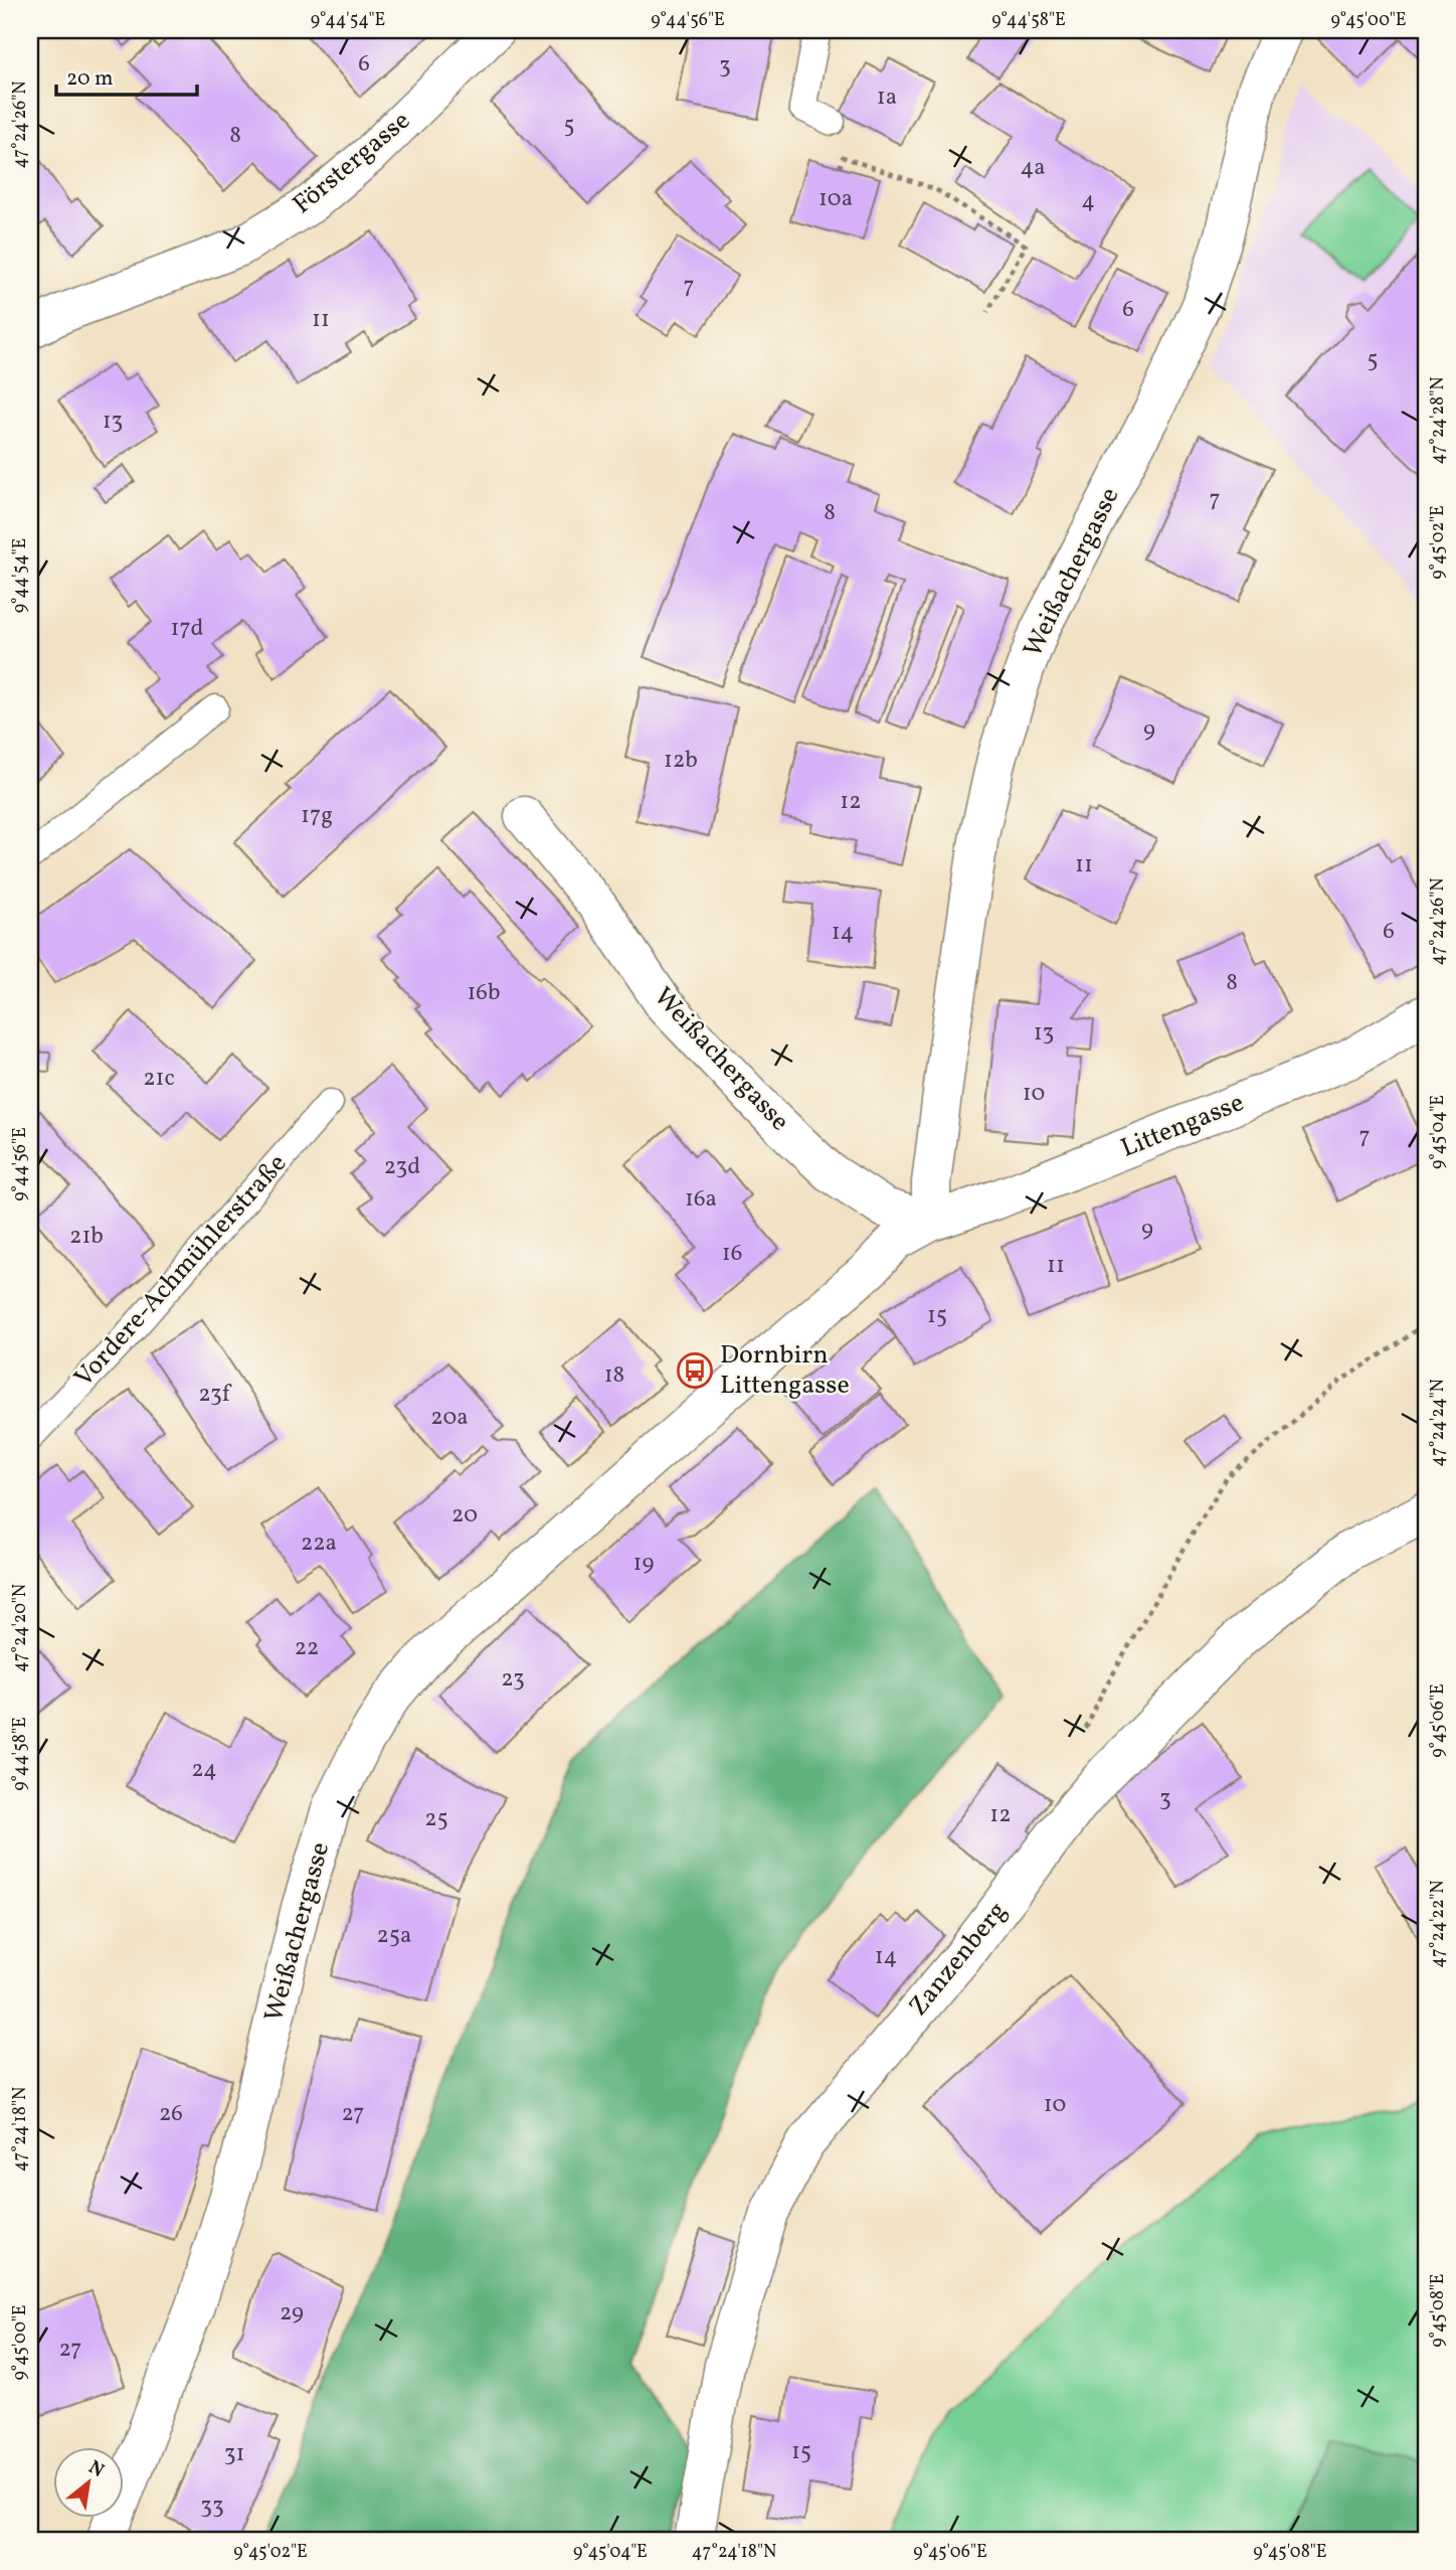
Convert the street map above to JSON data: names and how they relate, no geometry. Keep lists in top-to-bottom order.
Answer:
{
  "streets": {
    "street": [
      "Förstergasse",
      "Weißachergasse",
      "Littengasse",
      "Zanzenberg"
    ],
    "lane": ["Vordere-Achmühlerstraße"]
  },
  "crossings": [
    ["Weißachergasse", "Littengasse"]
  ],
  "places": {
    "bus stop": ["Dornbirn Littengasse"]
  },
  "house_numbers": [
    "6",
    "3",
    "1a",
    "5",
    "8",
    "4a",
    "10a",
    "4",
    "7",
    "6",
    "11",
    "5",
    "13",
    "7",
    "8",
    "17d",
    "9",
    "12b",
    "12",
    "17g",
    "11",
    "6",
    "14",
    "8",
    "16b",
    "13",
    "21c",
    "10",
    "7",
    "23d",
    "16a",
    "9",
    "21b",
    "16",
    "11",
    "15",
    "18",
    "23f",
    "20a",
    "20",
    "22a",
    "19",
    "22",
    "23",
    "24",
    "3",
    "12",
    "25",
    "25a",
    "14",
    "10",
    "26",
    "27",
    "29",
    "27",
    "15",
    "31",
    "33"
  ],
  "scale_bar": "20 m",
  "north": "top right",
  "coordinates": [
    "9°44'54\"E",
    "9°44'56\"E",
    "9°44'58\"E",
    "9°45'00\"E",
    "47°24'26\"N",
    "47°24'28\"N",
    "9°45'02\"E",
    "9°45'04\"E",
    "47°24'24\"N",
    "47°24'20\"N",
    "9°45'06\"E",
    "47°24'22\"N",
    "47°24'18\"N",
    "9°45'08\"E"
  ]
}
